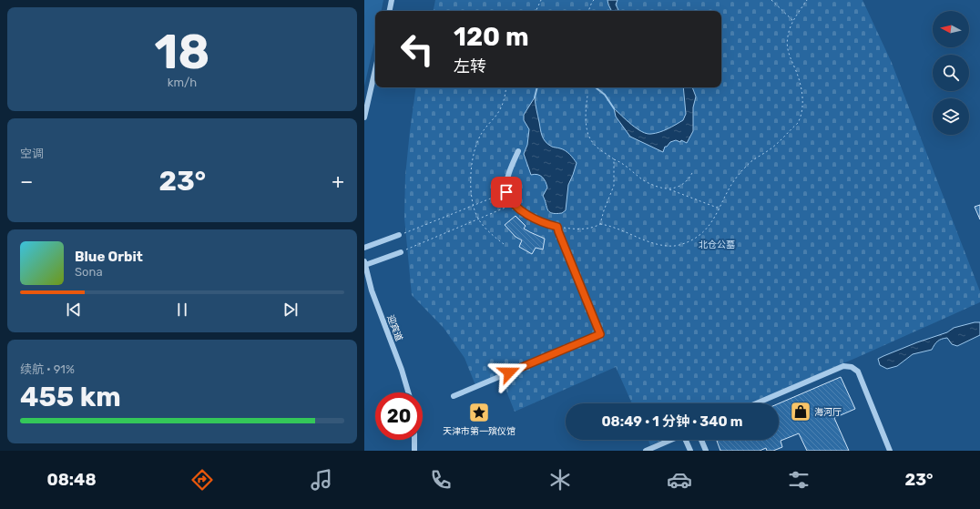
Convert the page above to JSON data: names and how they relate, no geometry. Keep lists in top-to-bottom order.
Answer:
{
  "streets": {
    "street": ["迎宾道"]
  },
  "parks": ["北仓公墓"],
  "places": {
    "shop": ["海河厅"],
    "place": ["天津市第一殡仪馆"]
  },
  "north": "left",
  "page": {
    "tile": [
      ["18", "km/h"],
      "空调",
      ["续航 · 91%", "455 km"]
    ],
    "turn": ["120 m", "左转"],
    "heat": ["−", "23°", "+"],
    "song": ["Blue Orbit", "Sona"],
    "limit": "20",
    "trip": "08:49 · 1 分钟 · 340 m",
    "tabs": ["08:48", "23°"]
  }
}
